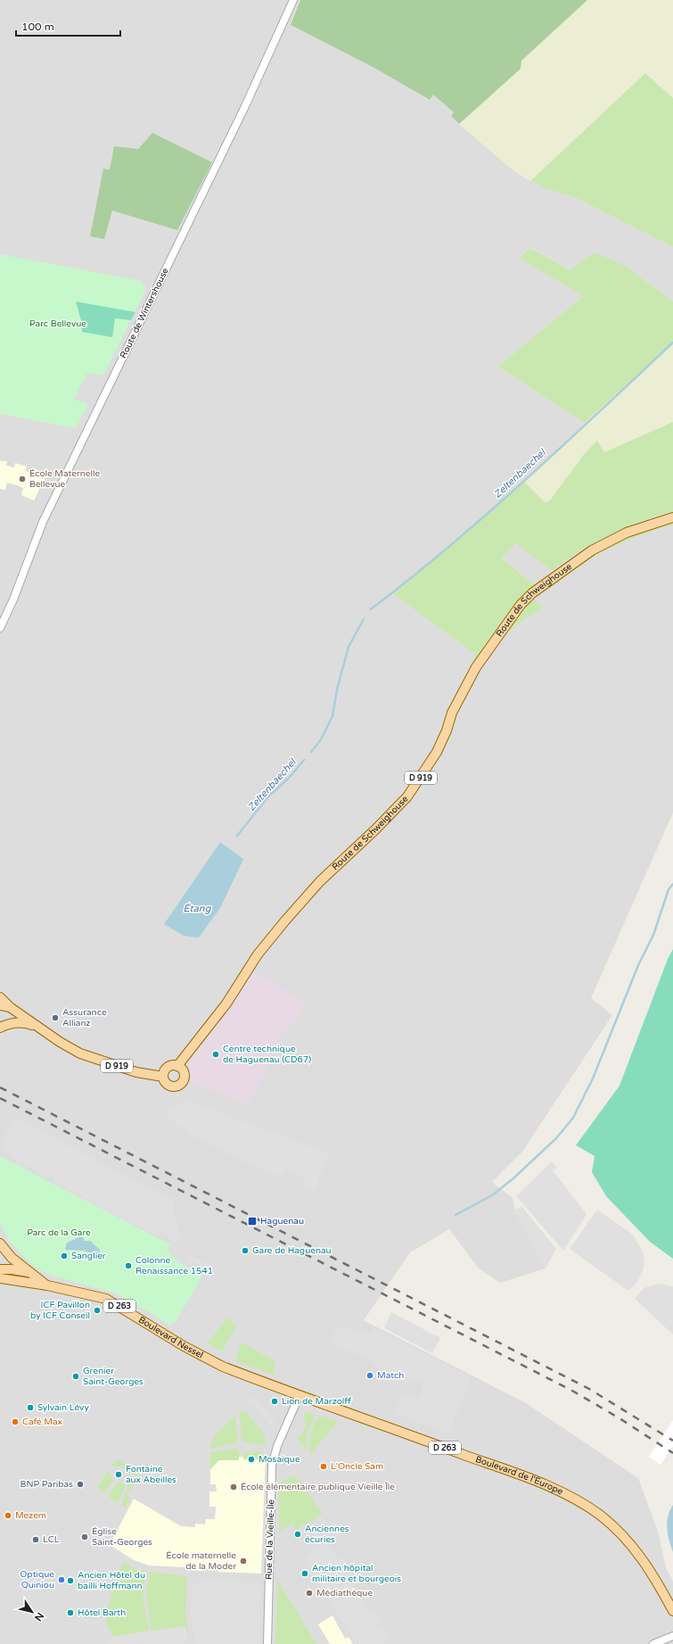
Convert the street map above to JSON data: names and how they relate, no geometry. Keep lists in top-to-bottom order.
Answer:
{
  "streets": {
    "main road": [
      "Route de Schweighouse",
      "D 919",
      "D 263",
      "Boulevard Nessel",
      "Boulevard de l'Europe"
    ],
    "street": ["Route de Wintershouse", "Rue de la Vieille-Île"]
  },
  "crossings": [
    ["Route de Schweighouse", "D 919"],
    ["Boulevard Nessel", "Boulevard de l'Europe"],
    ["Boulevard Nessel", "Rue de la Vieille-Île"],
    ["Boulevard de l'Europe", "Rue de la Vieille-Île"]
  ],
  "water": ["Zeltenbaechel", "Étang"],
  "parks": ["Parc Bellevue", "Parc de la Gare"],
  "places": {
    "other": [
      "École Maternelle Bellevue",
      "Assurance Allianz",
      "Centre technique de Haguenau (CD67)",
      "Gare de Haguenau",
      "Sanglier",
      "Colonne Renaissance 1541",
      "ICF Pavillon by ICF Conseil",
      "Match",
      "Grenier Saint-Georges",
      "Lion de Marzolff",
      "Sylvain Lévy",
      "Café Max",
      "Mosaique",
      "L'Oncle Sam",
      "Fontaine aux Abeilles",
      "BNP Paribas",
      "École élémentaire publique Vieille Île",
      "Mezem",
      "Anciennes écuries",
      "Église Saint-Georges",
      "LCL",
      "École maternelle de la Moder",
      "Ancien hôpital militaire et bourgeois",
      "Optique Quiniou",
      "Ancien Hôtel du bailli Hoffmann",
      "Médiathèque",
      "Hôtel Barth"
    ],
    "transit": ["Haguenau"]
  },
  "scale_bar": "100 m",
  "north": "bottom right"
}
